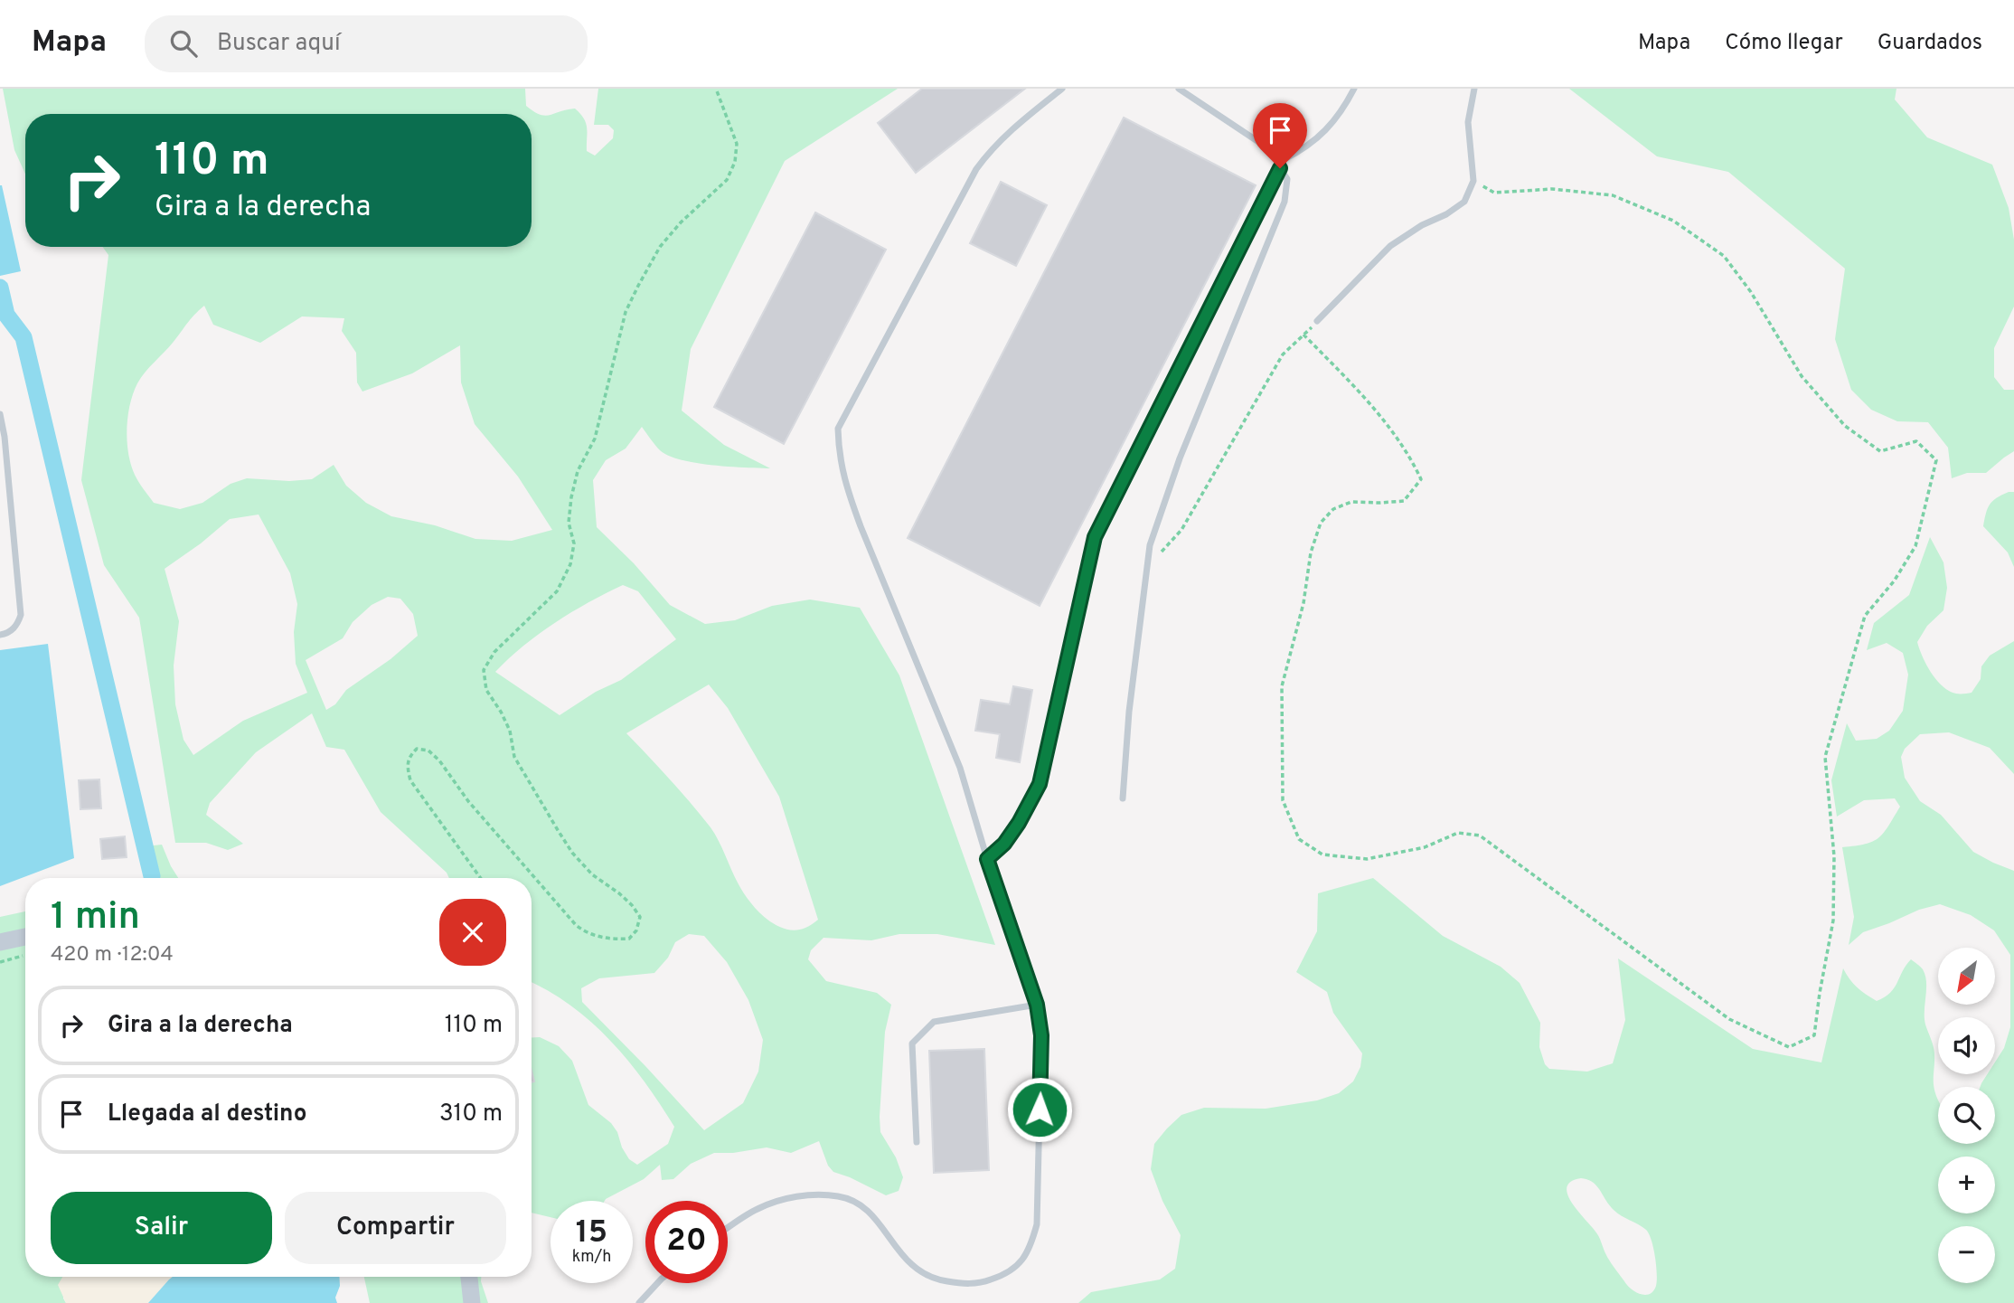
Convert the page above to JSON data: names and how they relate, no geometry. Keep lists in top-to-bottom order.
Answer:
{
  "north": "bottom left",
  "page": {
    "header": "Mapa",
    "search": "Buscar aquí",
    "nav": ["Mapa", "Cómo llegar", "Guardados"],
    "turn": ["110 m", "Gira a la derecha"],
    "heading": ["1 min", "420 m · 12:04"],
    "map_buttons": ["+", "−"],
    "list": [
      {
        "name": "Gira a la derecha",
        "value": "110 m"
      },
      {
        "name": "Llegada al destino",
        "value": "310 m"
      }
    ],
    "buttons": ["Salir", "Compartir"],
    "speed": "15 km/h",
    "limit": "20"
  }
}
